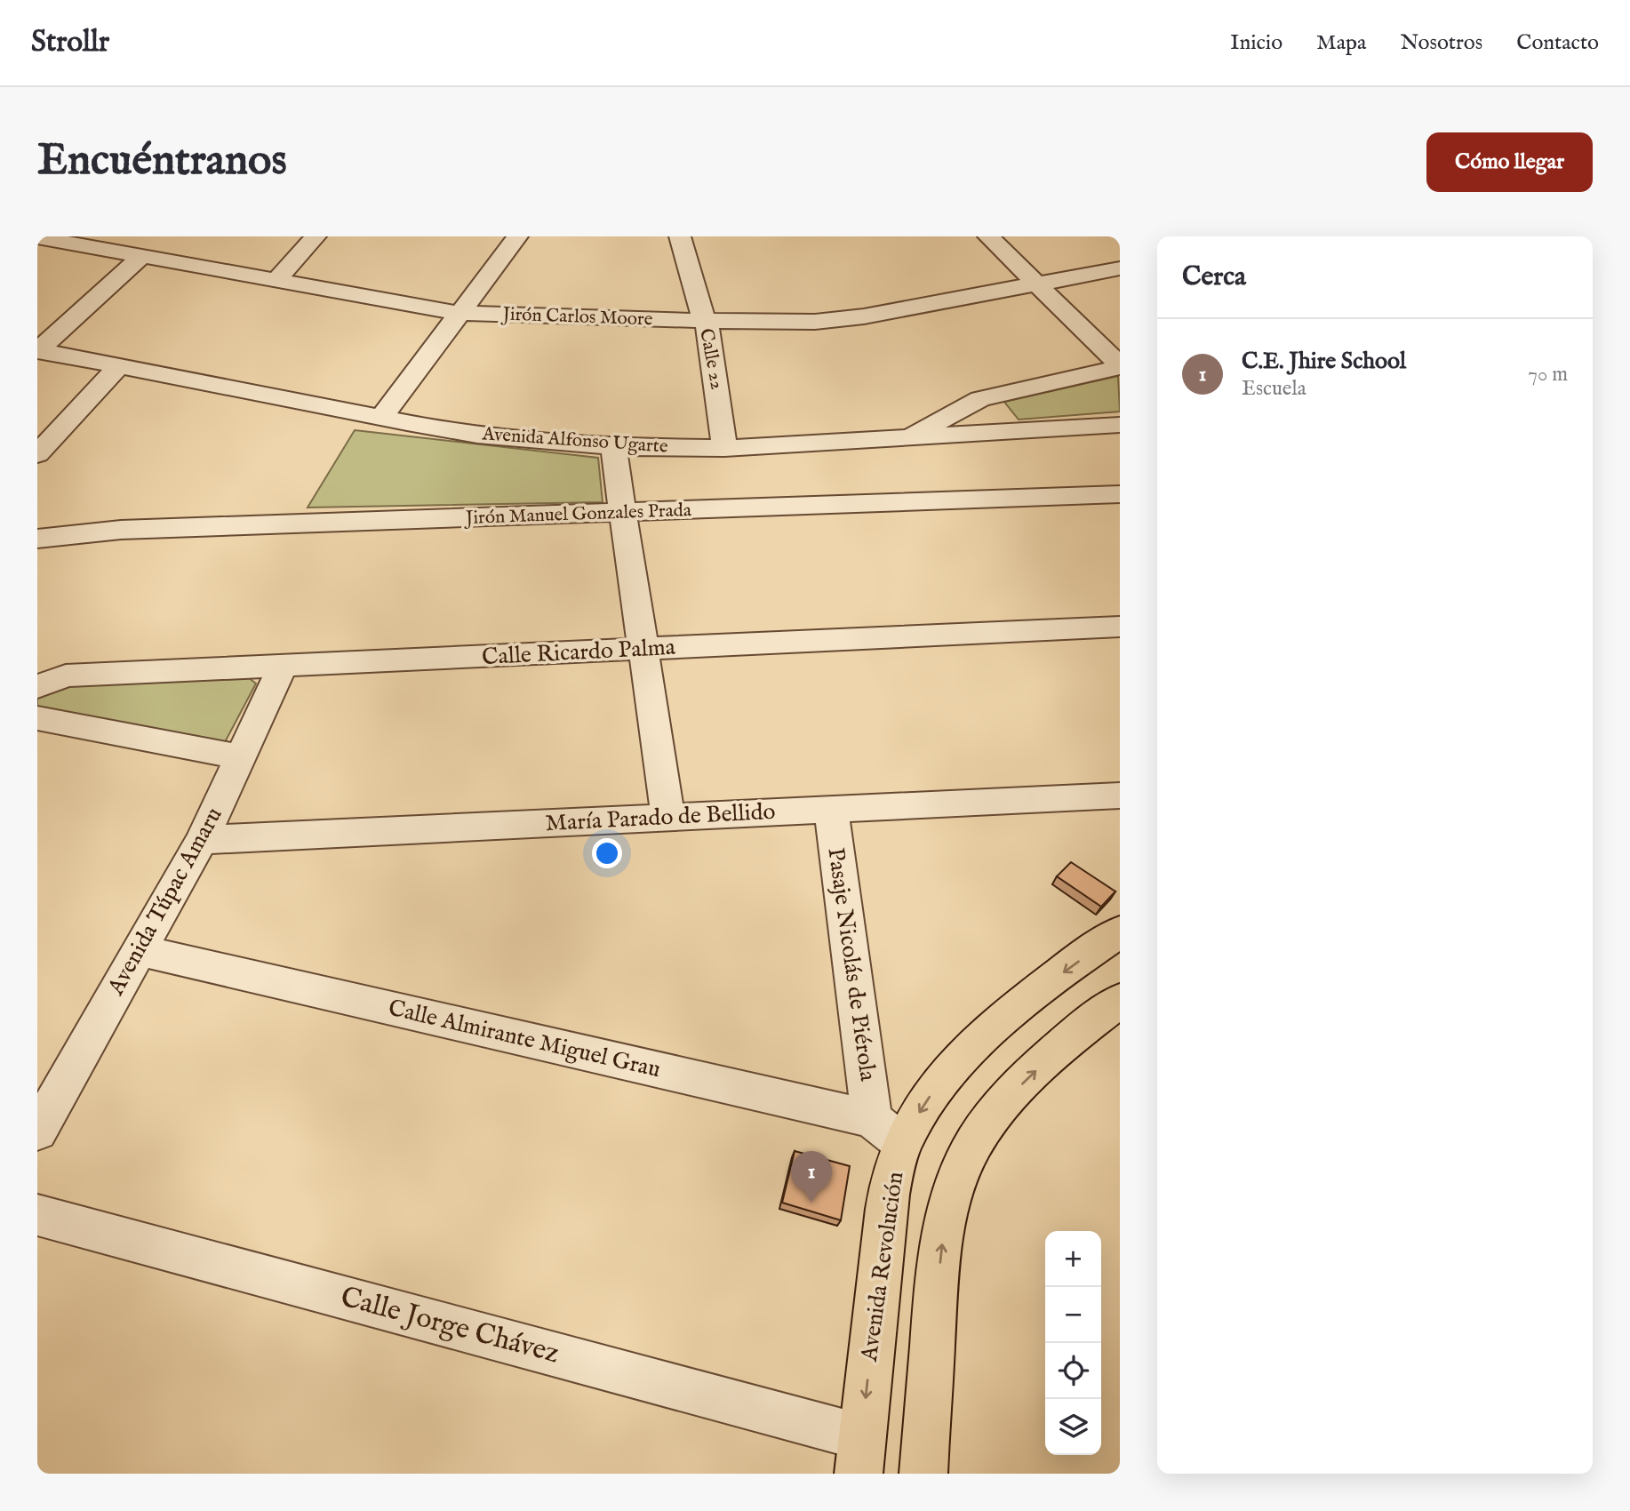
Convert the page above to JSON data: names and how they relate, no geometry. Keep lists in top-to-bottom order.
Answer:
{
  "streets": {
    "main road": ["Avenida Revolución"],
    "street": [
      "Jirón Carlos Moore",
      "Calle 22",
      "Avenida Alfonso Ugarte",
      "Jirón Manuel Gonzales Prada",
      "Calle Ricardo Palma",
      "María Parado de Bellido",
      "Avenida Túpac Amaru",
      "Pasaje Nicolás de Piérola",
      "Calle Almirante Miguel Grau",
      "Calle Jorge Chávez"
    ]
  },
  "crossings": [
    ["Jirón Carlos Moore", "Calle 22"],
    ["Calle 22", "Avenida Alfonso Ugarte"],
    ["Calle Ricardo Palma", "Avenida Túpac Amaru"],
    ["María Parado de Bellido", "Avenida Túpac Amaru"],
    ["María Parado de Bellido", "Pasaje Nicolás de Piérola"],
    ["Avenida Túpac Amaru", "Calle Almirante Miguel Grau"],
    ["Pasaje Nicolás de Piérola", "Calle Almirante Miguel Grau"],
    ["Pasaje Nicolás de Piérola", "Avenida Revolución"],
    ["Calle Almirante Miguel Grau", "Avenida Revolución"],
    ["Avenida Revolución", "Calle Jorge Chávez"]
  ],
  "page": {
    "header": "Strollr",
    "nav": [
      "Inicio",
      "Mapa",
      "Nosotros",
      "Contacto"
    ],
    "buttons": "Cómo llegar",
    "title": "Encuéntranos",
    "heading": "Cerca",
    "list": [
      {
        "mark": "1",
        "name": "C.E. Jhire School",
        "note": "Escuela",
        "value": "70 m"
      }
    ],
    "pins": "1",
    "map_buttons": ["+", "−"]
  }
}
